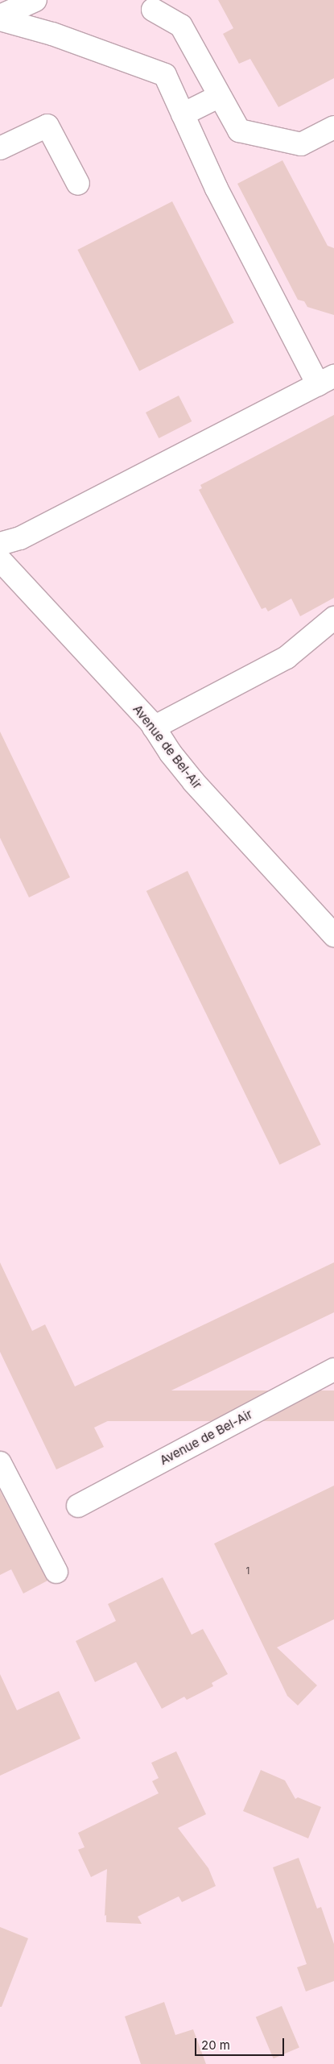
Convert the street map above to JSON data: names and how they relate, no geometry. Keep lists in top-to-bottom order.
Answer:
{
  "streets": {
    "street": ["Avenue de Bel-Air"]
  },
  "house_numbers": ["1"],
  "scale_bar": "20 m"
}
